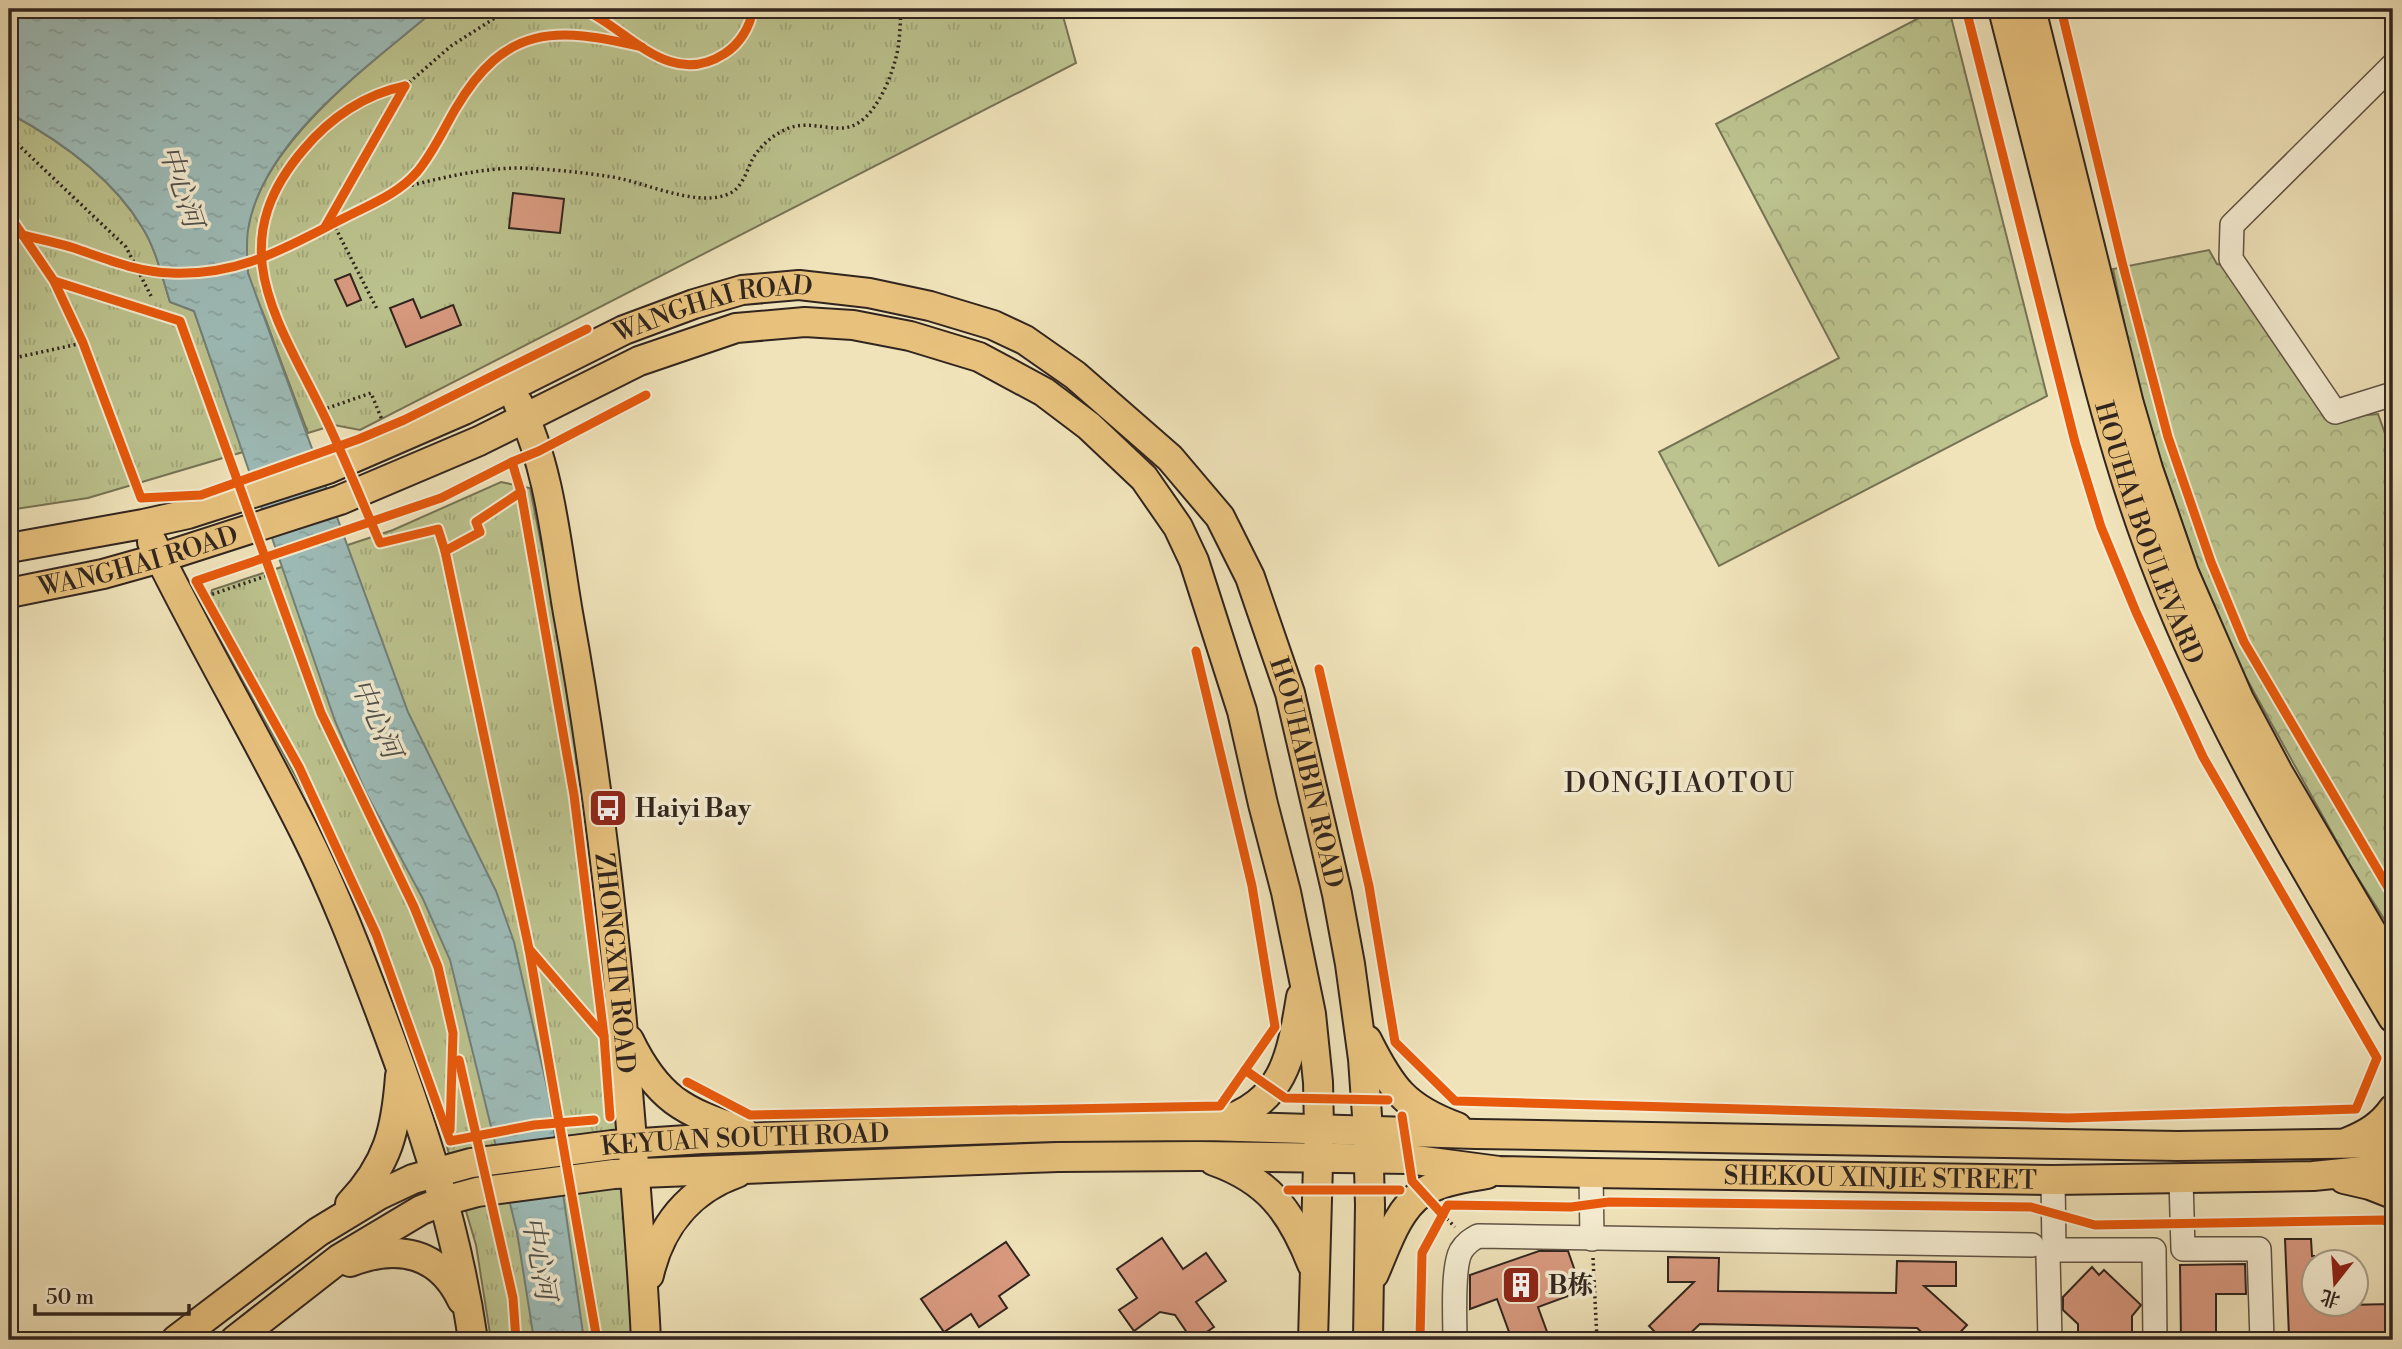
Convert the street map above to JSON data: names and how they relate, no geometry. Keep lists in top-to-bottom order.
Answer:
{
  "streets": {
    "main road": [
      "WANGHAI ROAD",
      "HOUHAI BOULEVARD",
      "HOUHAIBIN ROAD",
      "ZHONGXIN ROAD",
      "KEYUAN SOUTH ROAD",
      "SHEKOU XINJIE STREET"
    ]
  },
  "crossings": [
    ["WANGHAI ROAD", "HOUHAIBIN ROAD"],
    ["WANGHAI ROAD", "ZHONGXIN ROAD"],
    ["HOUHAIBIN ROAD", "KEYUAN SOUTH ROAD"],
    ["HOUHAIBIN ROAD", "SHEKOU XINJIE STREET"],
    ["ZHONGXIN ROAD", "KEYUAN SOUTH ROAD"],
    ["KEYUAN SOUTH ROAD", "SHEKOU XINJIE STREET"]
  ],
  "districts": ["DONGJIAOTOU"],
  "water": ["中心河"],
  "places": {
    "bus stop": ["Haiyi Bay"],
    "building": ["B栋"]
  },
  "scale_bar": "50 m",
  "north": "bottom"
}
